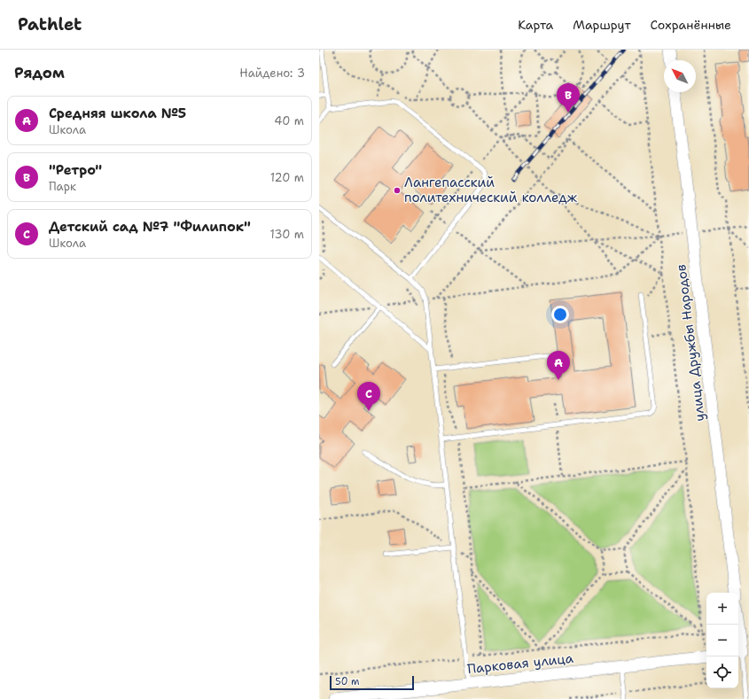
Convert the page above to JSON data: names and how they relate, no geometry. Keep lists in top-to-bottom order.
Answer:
{
  "streets": {
    "street": ["улица Дружбы Народов", "Парковая улица"]
  },
  "places": ["Лангепасский политехнический колледж"],
  "scale_bar": "50 m",
  "north": "top left",
  "page": {
    "header": "Pathlet",
    "nav": ["Карта", "Маршрут", "Сохранённые"],
    "heading": ["Рядом", "Найдено: 3"],
    "pins": ["B", "A", "C"],
    "list": [
      {
        "mark": "A",
        "name": "Средняя школа №5",
        "note": "Школа",
        "value": "40 m"
      },
      {
        "mark": "B",
        "name": "\"Ретро\"",
        "note": "Парк",
        "value": "120 m"
      },
      {
        "mark": "C",
        "name": "Детский сад №7 \"Филипок\"",
        "note": "Школа",
        "value": "130 m"
      }
    ],
    "map_buttons": ["+", "−"],
    "scale": "50 m"
  }
}
